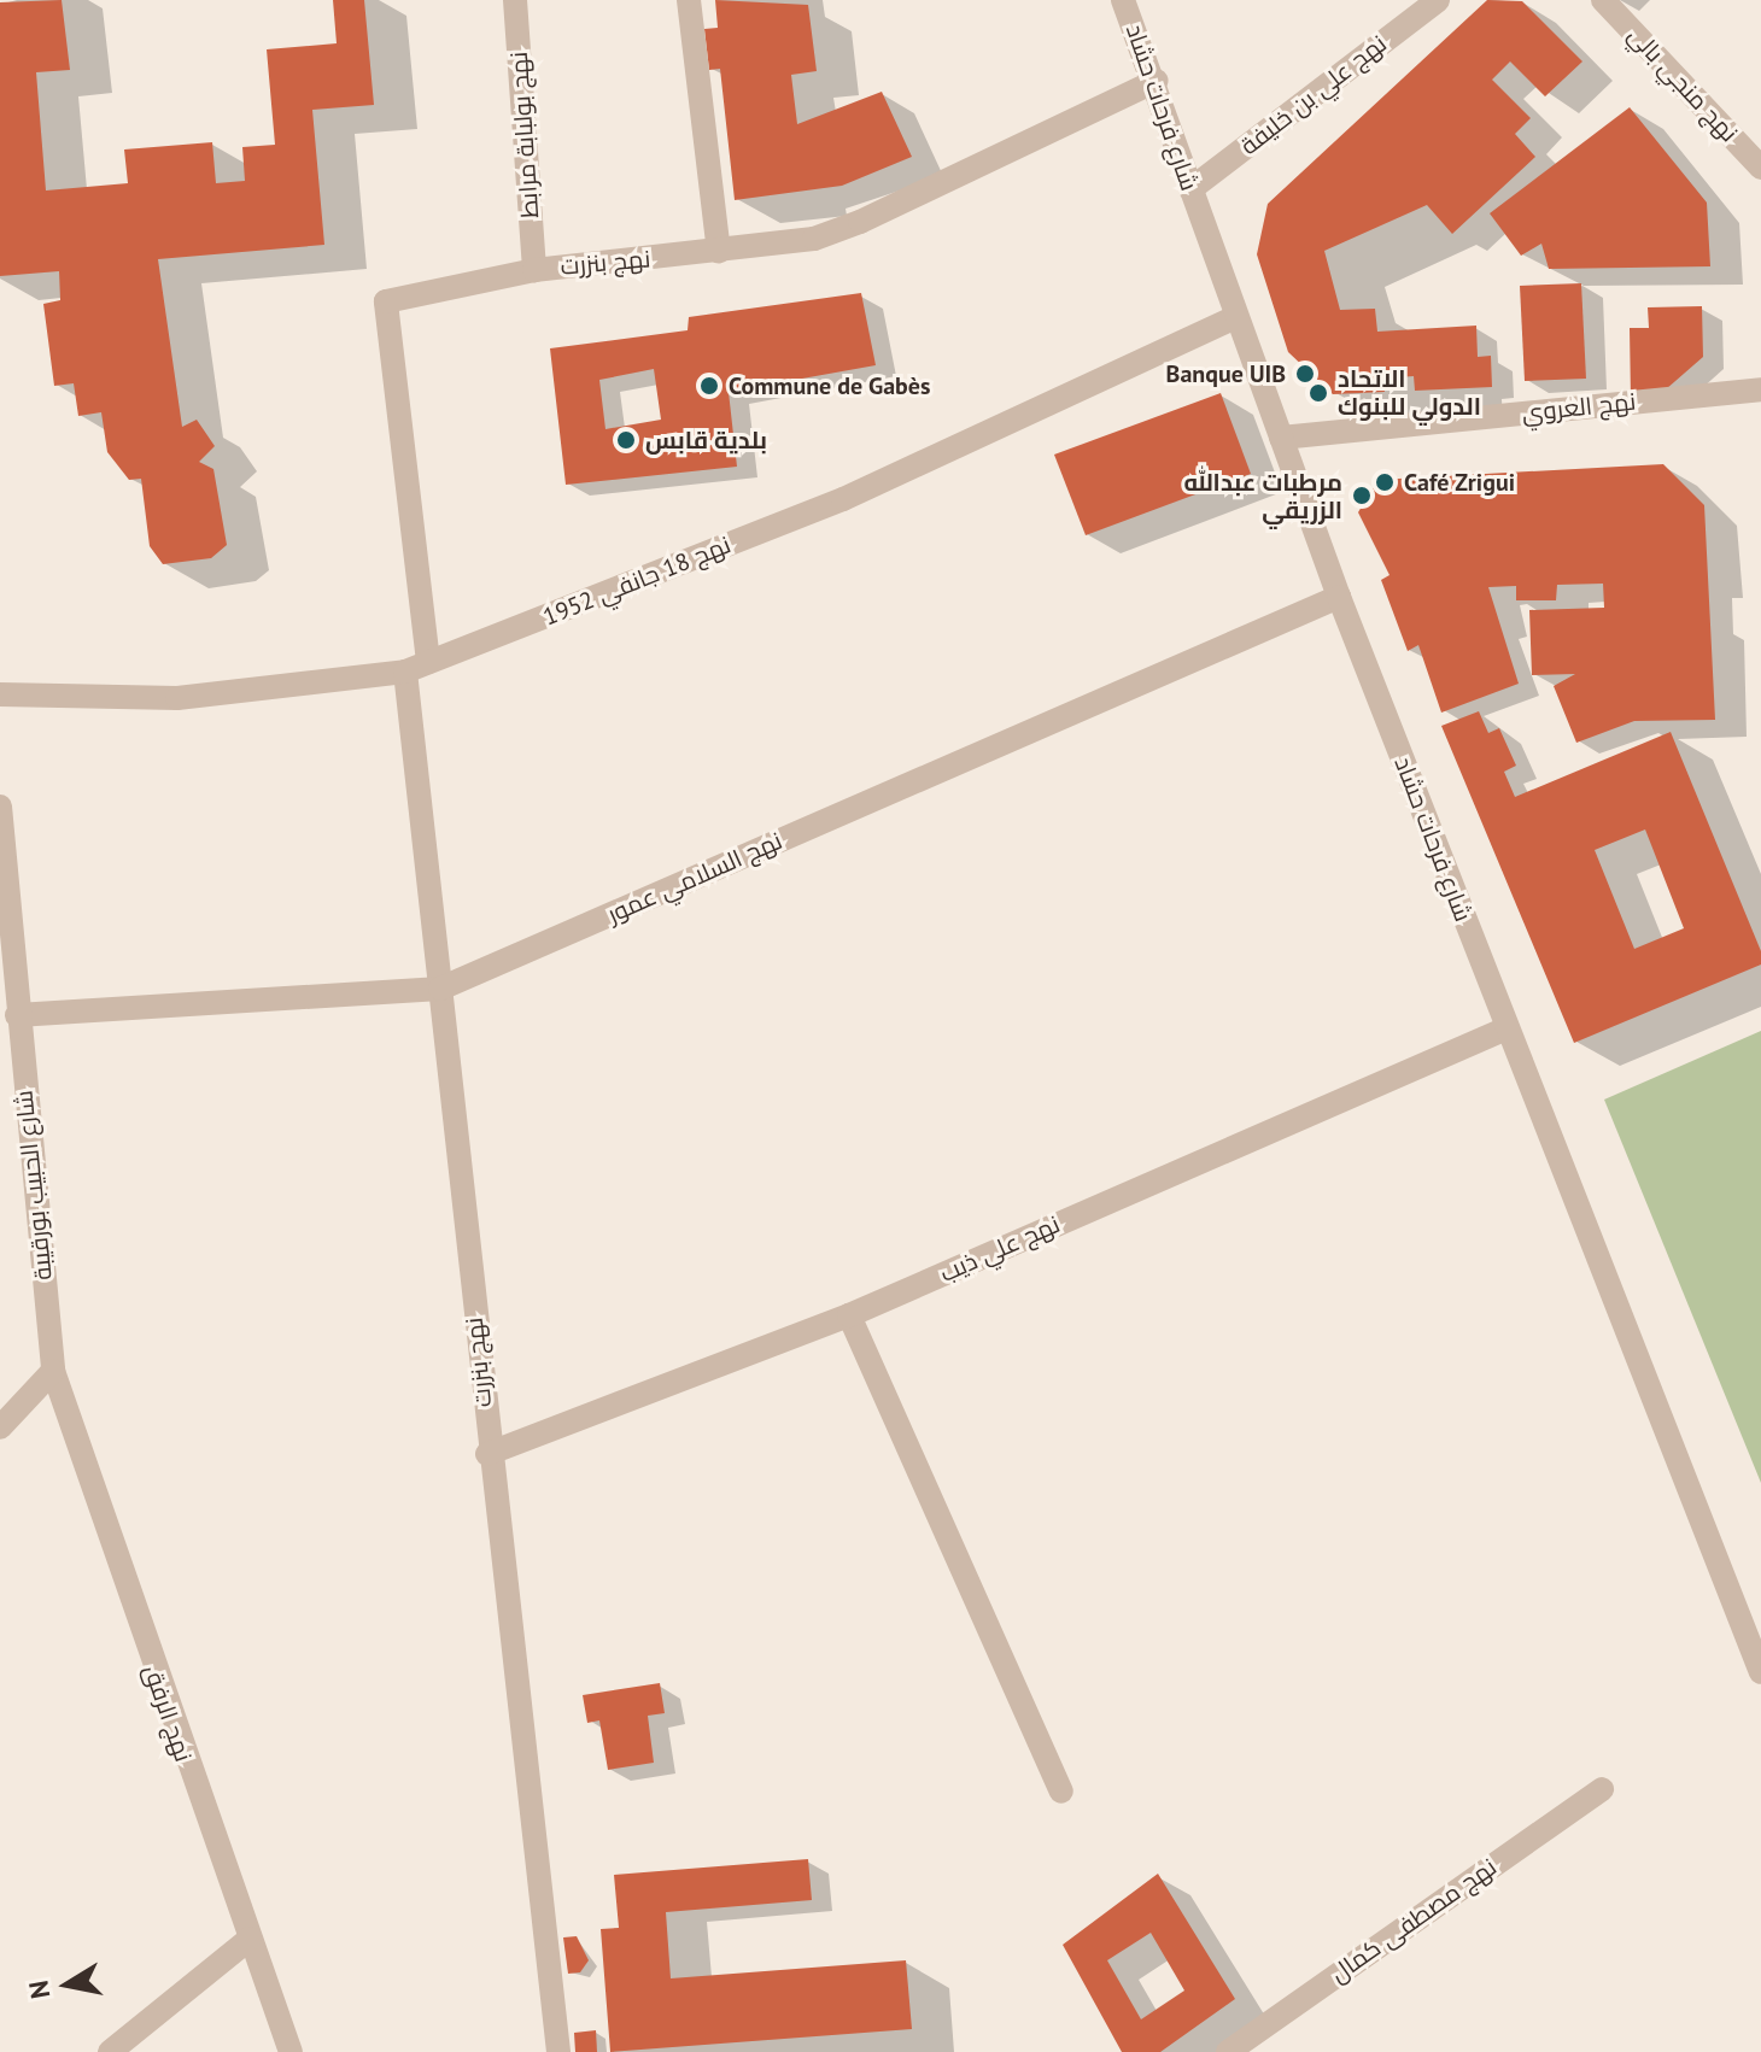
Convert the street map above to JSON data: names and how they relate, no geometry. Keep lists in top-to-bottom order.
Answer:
{
  "streets": {
    "street": [
      "نهج منجي بالي",
      "نهج علي بن خليفة",
      "شارع فرحات حشاد",
      "نهج بولبابة مرابط",
      "نهج بنزرت",
      "نهج العروي",
      "نهج 18 جانفي 1952",
      "نهج السلامي عمور",
      "شارع الحبيب بورقيبة",
      "نهج علي ذيب",
      "نهج الرفق",
      "نهج مصطفى كمال"
    ]
  },
  "crossings": [
    ["نهج علي بن خليفة", "شارع فرحات حشاد"],
    ["شارع فرحات حشاد", "نهج بنزرت"],
    ["شارع فرحات حشاد", "نهج العروي"],
    ["شارع فرحات حشاد", "نهج 18 جانفي 1952"],
    ["شارع فرحات حشاد", "نهج السلامي عمور"],
    ["شارع فرحات حشاد", "نهج علي ذيب"],
    ["نهج بولبابة مرابط", "نهج بنزرت"],
    ["نهج بنزرت", "نهج 18 جانفي 1952"],
    ["نهج بنزرت", "نهج السلامي عمور"],
    ["نهج بنزرت", "نهج علي ذيب"],
    ["نهج السلامي عمور", "شارع الحبيب بورقيبة"],
    ["شارع الحبيب بورقيبة", "نهج الرفق"]
  ],
  "places": [
    "Banque UIB",
    "Commune de Gabès",
    "الاتحاد الدولي للبنوك",
    "بلدية قابس",
    "Café Zrigui",
    "مرطبات عبدالله الزريقي"
  ],
  "north": "left"
}
